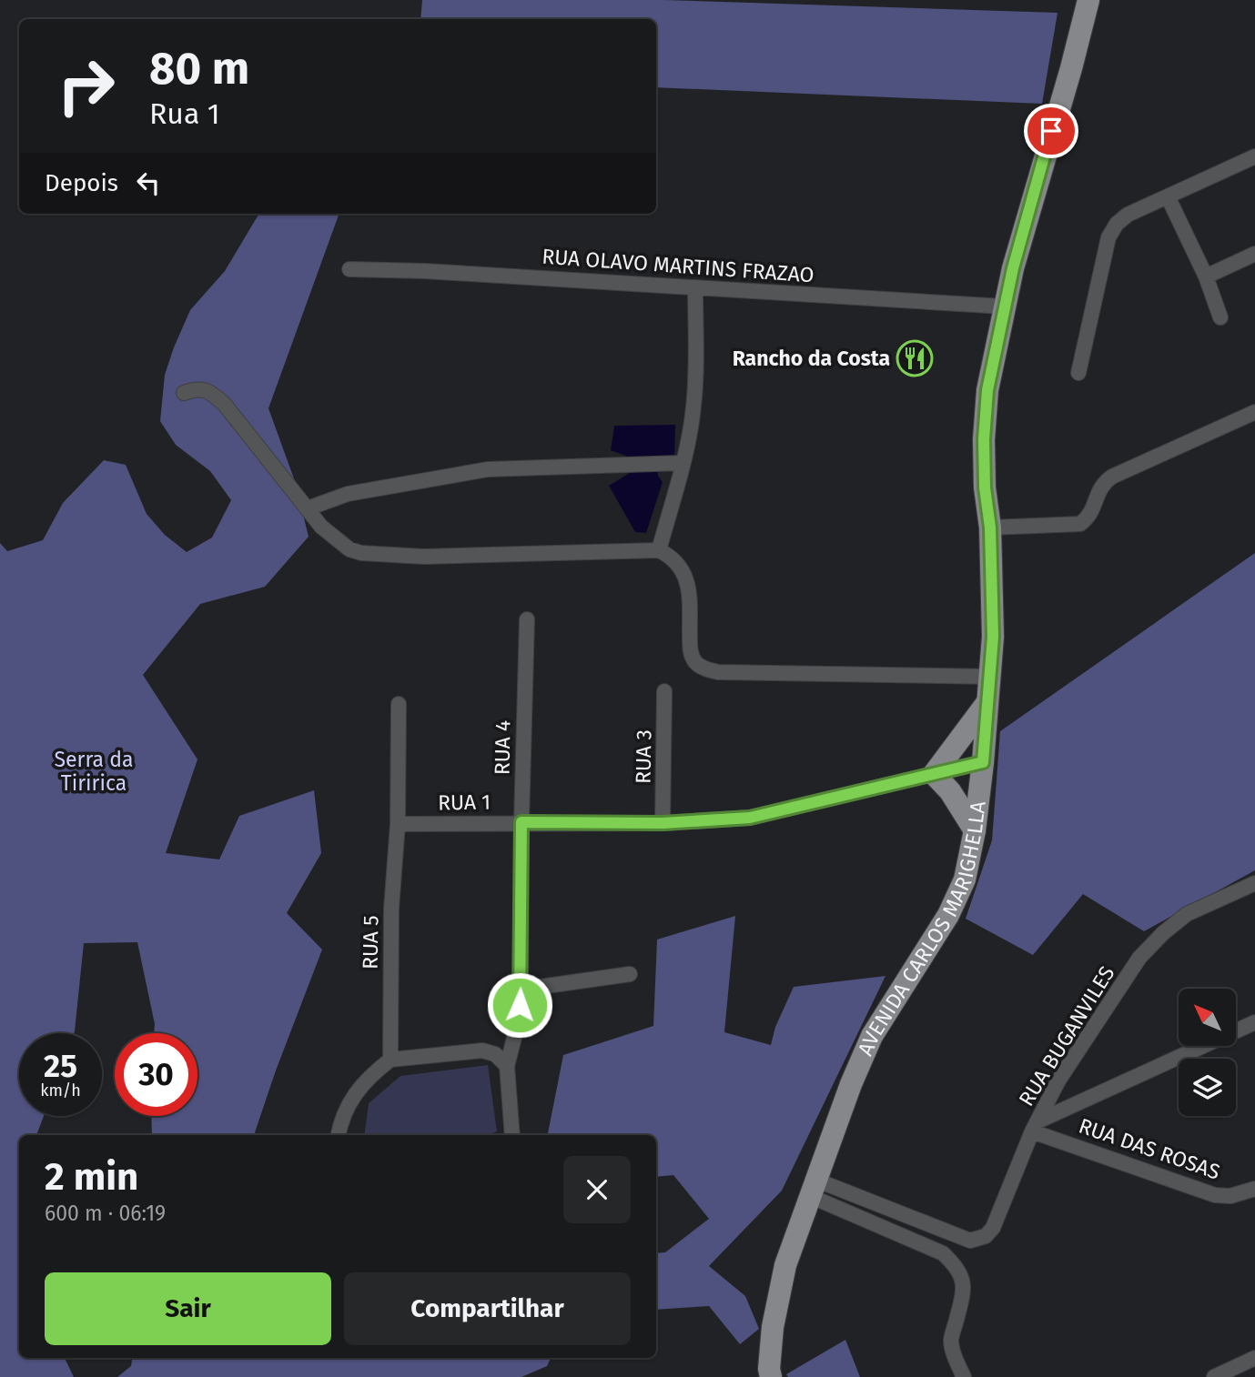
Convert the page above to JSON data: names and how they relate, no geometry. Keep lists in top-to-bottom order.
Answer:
{
  "streets": {
    "main road": ["AVENIDA CARLOS MARIGHELLA"],
    "street": [
      "RUA OLAVO MARTINS FRAZAO",
      "RUA 4",
      "RUA 3",
      "RUA 1",
      "RUA 5",
      "RUA BUGANVILES",
      "RUA DAS ROSAS"
    ]
  },
  "crossings": [
    ["RUA OLAVO MARTINS FRAZAO", "AVENIDA CARLOS MARIGHELLA"],
    ["RUA 4", "RUA 1"],
    ["RUA 3", "RUA 1"],
    ["RUA 1", "AVENIDA CARLOS MARIGHELLA"],
    ["RUA 1", "RUA 5"],
    ["AVENIDA CARLOS MARIGHELLA", "RUA BUGANVILES"],
    ["RUA BUGANVILES", "RUA DAS ROSAS"]
  ],
  "parks": ["Serra da Tiririca"],
  "places": {
    "restaurant": ["Rancho da Costa"]
  },
  "north": "top left",
  "page": {
    "turn": ["80 m", "Rua 1"],
    "then": "Depois",
    "speed": "25 km/h",
    "limit": "30",
    "heading": ["2 min", "600 m · 06:19"],
    "buttons": ["Sair", "Compartilhar"]
  }
}
